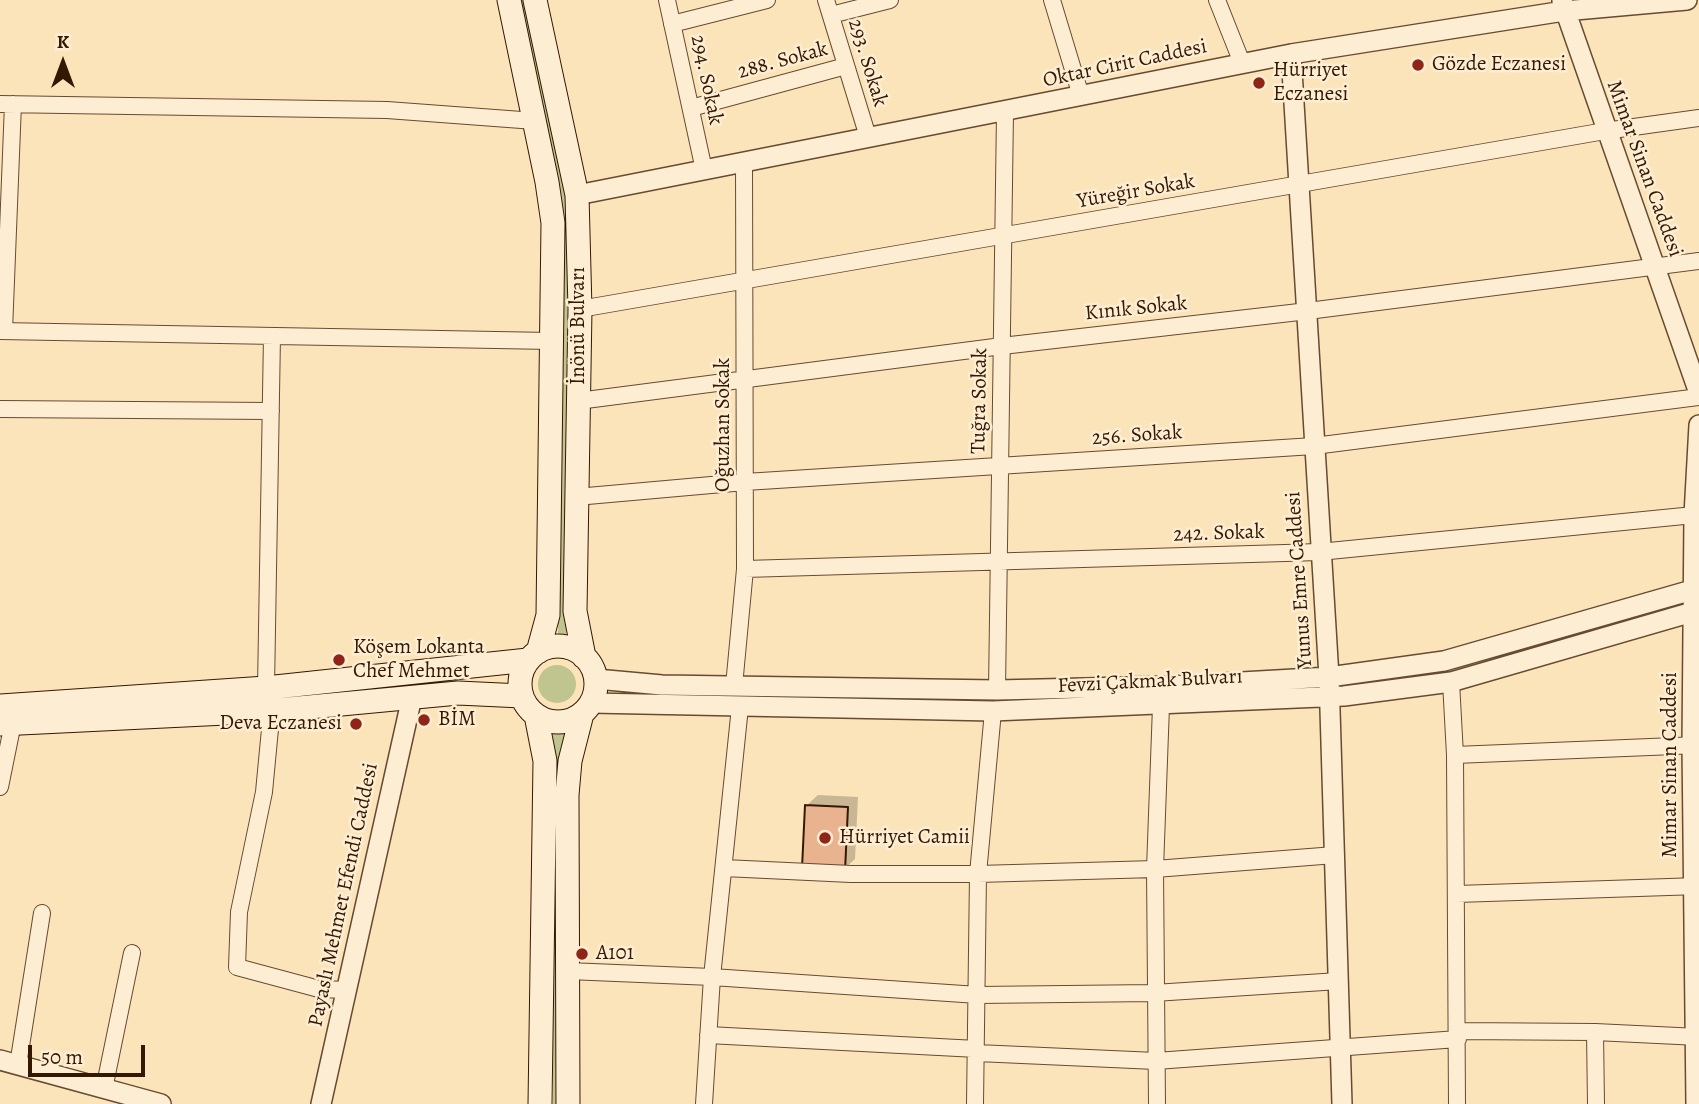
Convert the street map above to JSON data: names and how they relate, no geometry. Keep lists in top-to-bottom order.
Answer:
{
  "streets": {
    "main road": ["İnönü Bulvarı"],
    "street": [
      "288. Sokak",
      "293. Sokak",
      "Oktar Cirit Caddesi",
      "294. Sokak",
      "Mimar Sinan Caddesi",
      "Yüreğir Sokak",
      "Kınık Sokak",
      "Tuğra Sokak",
      "Oğuzhan Sokak",
      "256. Sokak",
      "242. Sokak",
      "Yunus Emre Caddesi",
      "Fevzi Çakmak Bulvarı",
      "Payaslı Mehmet Efendi Caddesi"
    ]
  },
  "crossings": [
    ["288. Sokak", "293. Sokak"],
    ["288. Sokak", "294. Sokak"],
    ["293. Sokak", "Oktar Cirit Caddesi"],
    ["Oktar Cirit Caddesi", "294. Sokak"],
    ["Oktar Cirit Caddesi", "Mimar Sinan Caddesi"],
    ["Oktar Cirit Caddesi", "İnönü Bulvarı"],
    ["Oktar Cirit Caddesi", "Tuğra Sokak"],
    ["Oktar Cirit Caddesi", "Oğuzhan Sokak"],
    ["Oktar Cirit Caddesi", "Yunus Emre Caddesi"],
    ["Mimar Sinan Caddesi", "Yüreğir Sokak"],
    ["Mimar Sinan Caddesi", "Kınık Sokak"],
    ["Mimar Sinan Caddesi", "256. Sokak"],
    ["Mimar Sinan Caddesi", "242. Sokak"],
    ["Mimar Sinan Caddesi", "Fevzi Çakmak Bulvarı"],
    ["Yüreğir Sokak", "İnönü Bulvarı"],
    ["Yüreğir Sokak", "Tuğra Sokak"],
    ["Yüreğir Sokak", "Oğuzhan Sokak"],
    ["Yüreğir Sokak", "Yunus Emre Caddesi"],
    ["Kınık Sokak", "İnönü Bulvarı"],
    ["Kınık Sokak", "Tuğra Sokak"],
    ["Kınık Sokak", "Oğuzhan Sokak"],
    ["Kınık Sokak", "Yunus Emre Caddesi"],
    ["İnönü Bulvarı", "256. Sokak"],
    ["İnönü Bulvarı", "Fevzi Çakmak Bulvarı"],
    ["Tuğra Sokak", "256. Sokak"],
    ["Tuğra Sokak", "242. Sokak"],
    ["Tuğra Sokak", "Fevzi Çakmak Bulvarı"],
    ["Oğuzhan Sokak", "256. Sokak"],
    ["Oğuzhan Sokak", "242. Sokak"],
    ["Oğuzhan Sokak", "Fevzi Çakmak Bulvarı"],
    ["256. Sokak", "Yunus Emre Caddesi"],
    ["242. Sokak", "Yunus Emre Caddesi"],
    ["Yunus Emre Caddesi", "Fevzi Çakmak Bulvarı"]
  ],
  "places": [
    "Gözde Eczanesi",
    "Hürriyet Eczanesi",
    "Köşem Lokanta Chef Mehmet",
    "BİM",
    "Deva Eczanesi",
    "Hürriyet Camii",
    "A101"
  ],
  "scale_bar": "50 m",
  "north": "top"
}
